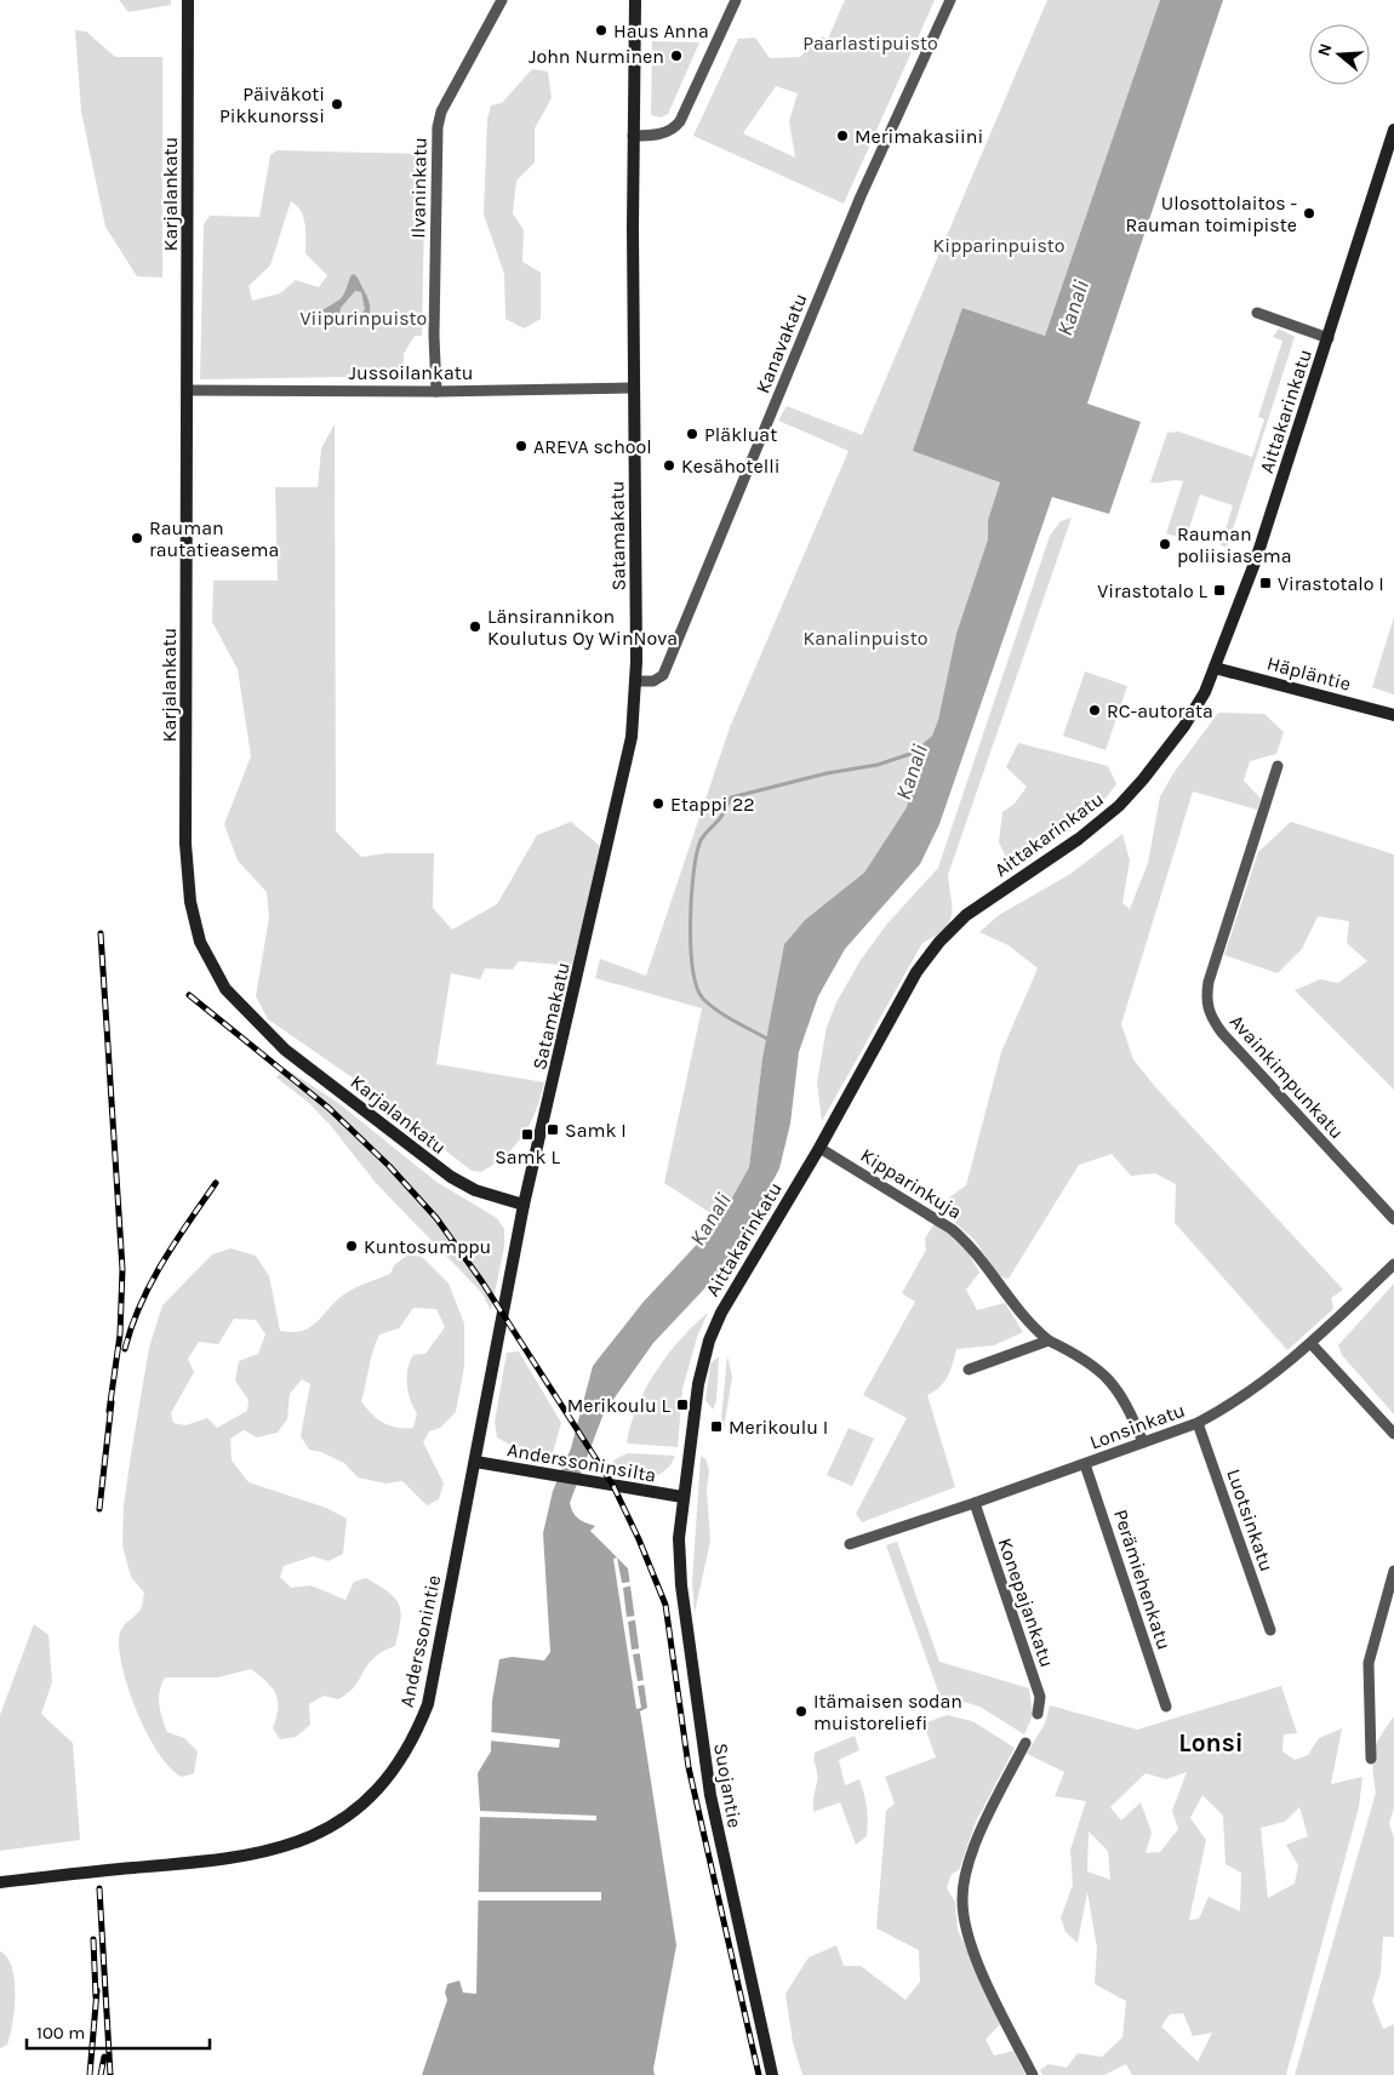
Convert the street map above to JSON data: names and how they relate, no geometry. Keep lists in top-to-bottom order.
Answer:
{
  "streets": {
    "main road": [
      "Karjalankatu",
      "Aittakarinkatu",
      "Satamakatu",
      "Häpläntie",
      "Anderssoninsilta",
      "Anderssonintie",
      "Suojantie"
    ],
    "street": [
      "Ilvaninkatu",
      "Kanavakatu",
      "Jussoilankatu",
      "Avainkimpunkatu",
      "Kipparinkuja",
      "Lonsinkatu",
      "Luotsinkatu",
      "Perämiehenkatu",
      "Konepajankatu"
    ]
  },
  "crossings": [
    ["Ilvaninkatu", "Jussoilankatu"],
    ["Karjalankatu", "Jussoilankatu"],
    ["Karjalankatu", "Satamakatu"],
    ["Karjalankatu", "Anderssonintie"],
    ["Kanavakatu", "Satamakatu"],
    ["Jussoilankatu", "Satamakatu"],
    ["Aittakarinkatu", "Häpläntie"],
    ["Aittakarinkatu", "Kipparinkuja"],
    ["Aittakarinkatu", "Anderssoninsilta"],
    ["Aittakarinkatu", "Suojantie"],
    ["Satamakatu", "Anderssonintie"],
    ["Kipparinkuja", "Lonsinkatu"],
    ["Lonsinkatu", "Luotsinkatu"],
    ["Lonsinkatu", "Perämiehenkatu"],
    ["Lonsinkatu", "Konepajankatu"],
    ["Anderssoninsilta", "Anderssonintie"],
    ["Anderssoninsilta", "Suojantie"]
  ],
  "districts": ["Lonsi"],
  "water": ["Kanali"],
  "parks": [
    "Paarlastipuisto",
    "Kipparinpuisto",
    "Viipurinpuisto",
    "Kanalinpuisto"
  ],
  "places": {
    "other": [
      "Haus Anna",
      "John Nurminen",
      "Päiväkoti Pikkunorssi",
      "Merimakasiini",
      "Ulosottolaitos - Rauman toimipiste",
      "Pläkluat",
      "AREVA school",
      "Kesähotelli",
      "Rauman rautatieasema",
      "Rauman poliisiasema",
      "Länsirannikon Koulutus Oy WinNova",
      "RC-autorata",
      "Etappi 22",
      "Kuntosumppu",
      "Itämaisen sodan muistoreliefi"
    ],
    "transit": [
      "Virastotalo I",
      "Virastotalo L",
      "Samk I",
      "Samk L",
      "Merikoulu L",
      "Merikoulu I"
    ]
  },
  "scale_bar": "100 m",
  "north": "left"
}
